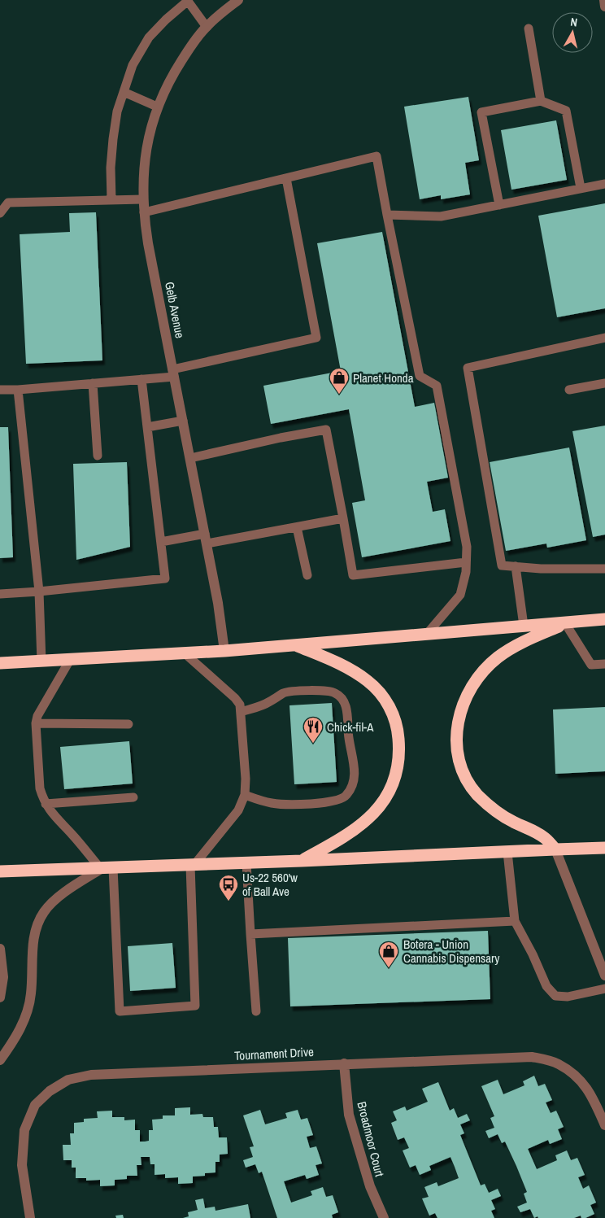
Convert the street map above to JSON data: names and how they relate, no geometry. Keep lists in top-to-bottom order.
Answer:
{
  "streets": {
    "street": ["Gelb Avenue", "Tournament Drive", "Broadmoor Court"]
  },
  "crossings": [
    ["Tournament Drive", "Broadmoor Court"]
  ],
  "places": {
    "shop": ["Planet Honda", "Botera - Union Cannabis Dispensary"],
    "restaurant": ["Chick-fil-A"],
    "bus stop": ["Us-22 560'w of Ball Ave"]
  },
  "north": "top"
}
